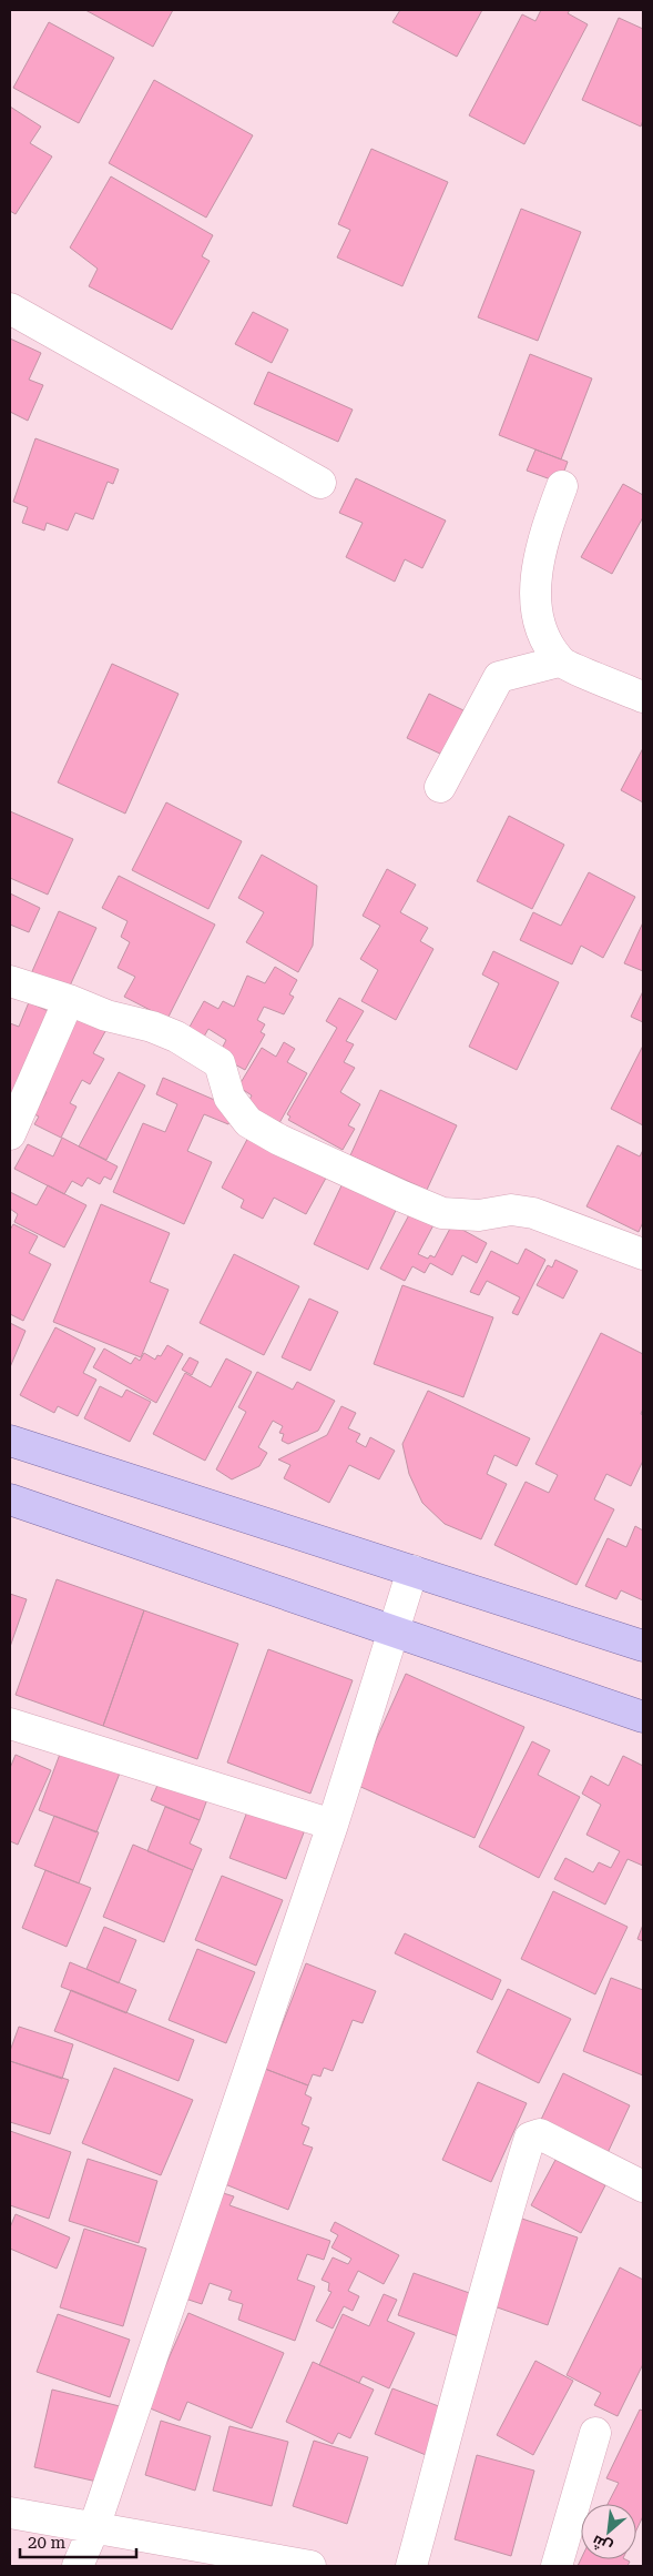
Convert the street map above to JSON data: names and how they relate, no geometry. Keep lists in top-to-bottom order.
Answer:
{
  "scale_bar": "20 m",
  "north": "bottom left"
}
